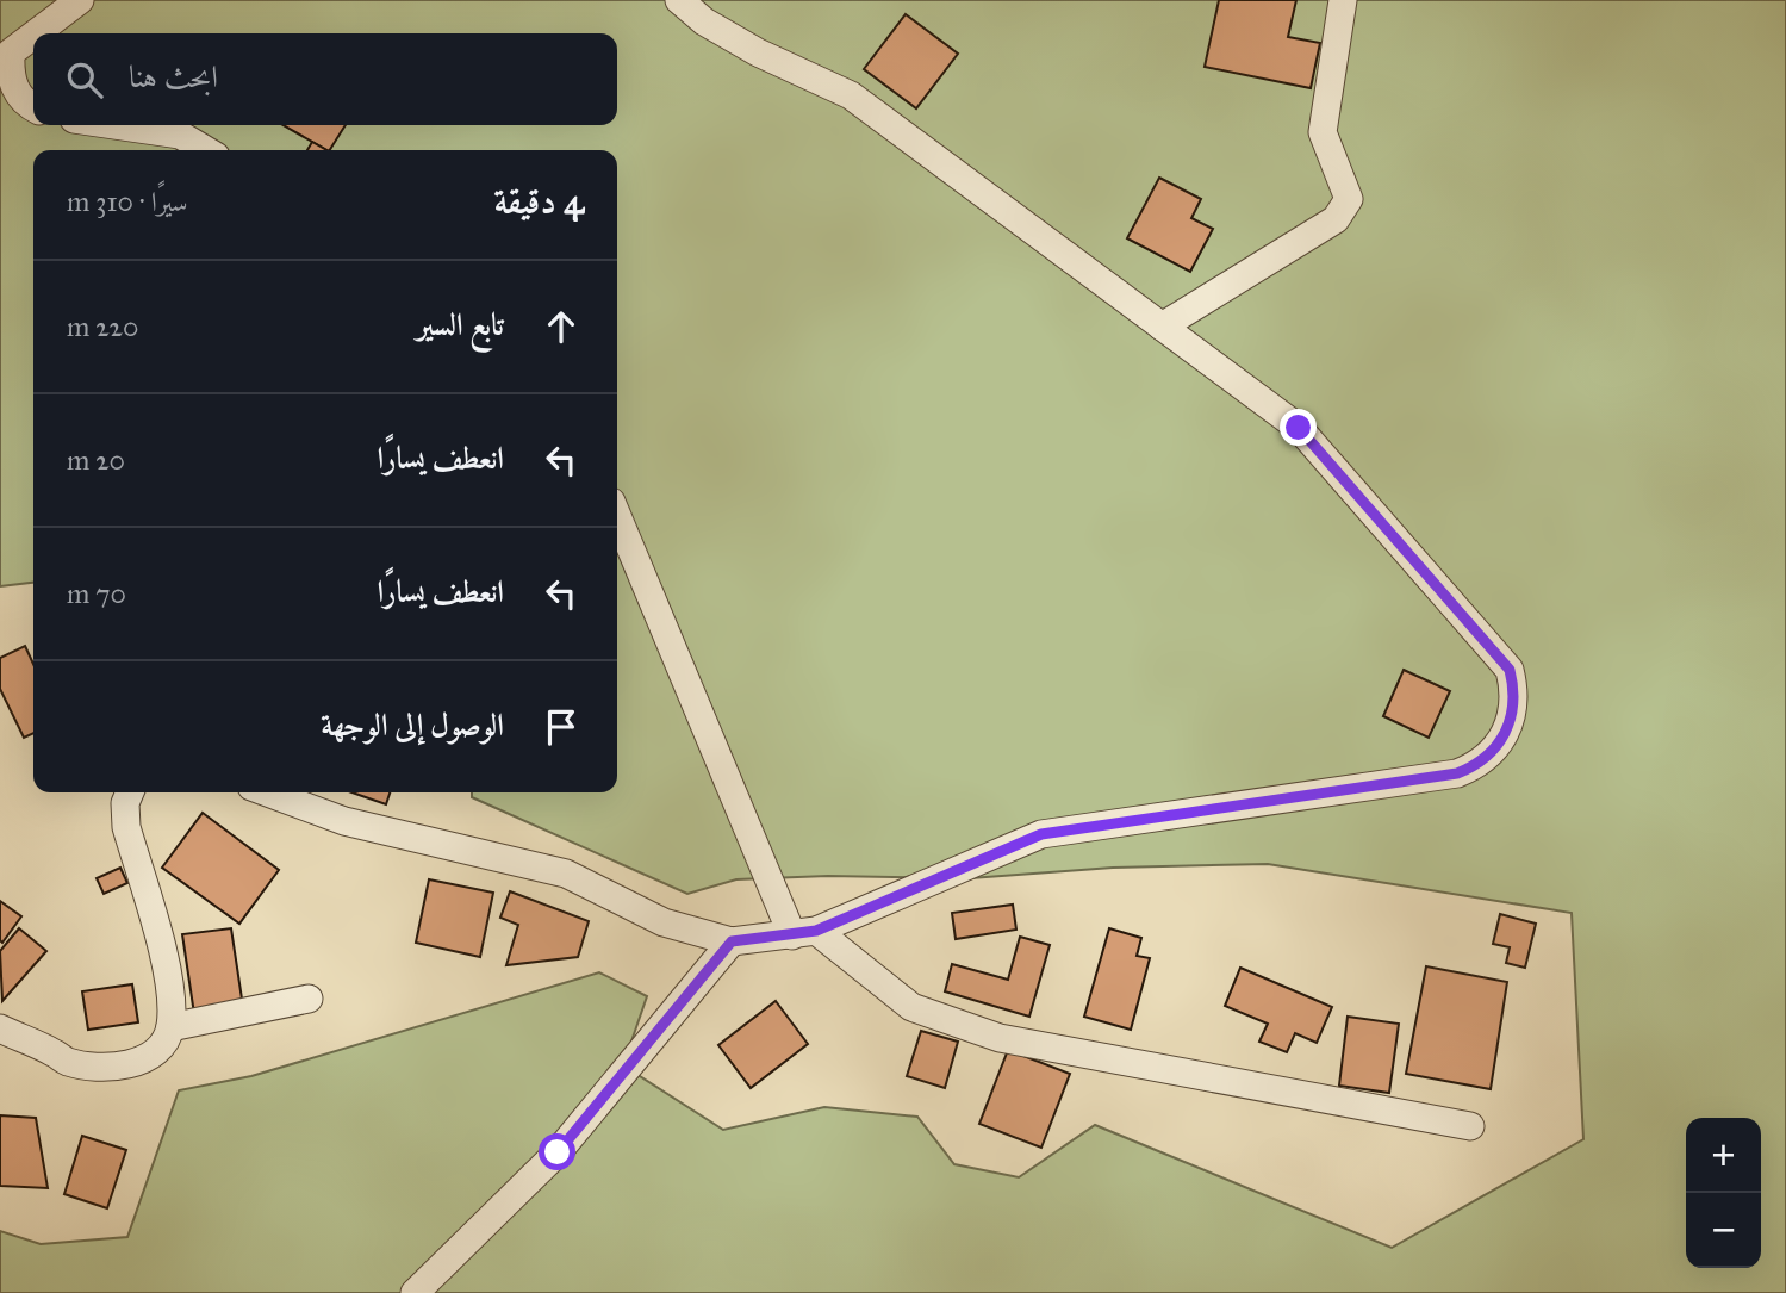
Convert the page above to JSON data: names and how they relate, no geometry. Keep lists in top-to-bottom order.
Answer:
{
  "page": {
    "search": "ابحث هنا",
    "heading": ["4 دقيقة", "سيرًا · 310 m"],
    "list": [
      ["تابع السير", "220 m"],
      ["انعطف يسارًا", "20 m"],
      ["انعطف يسارًا", "70 m"],
      "الوصول إلى الوجهة"
    ],
    "map_buttons": ["+", "−"]
  }
}
